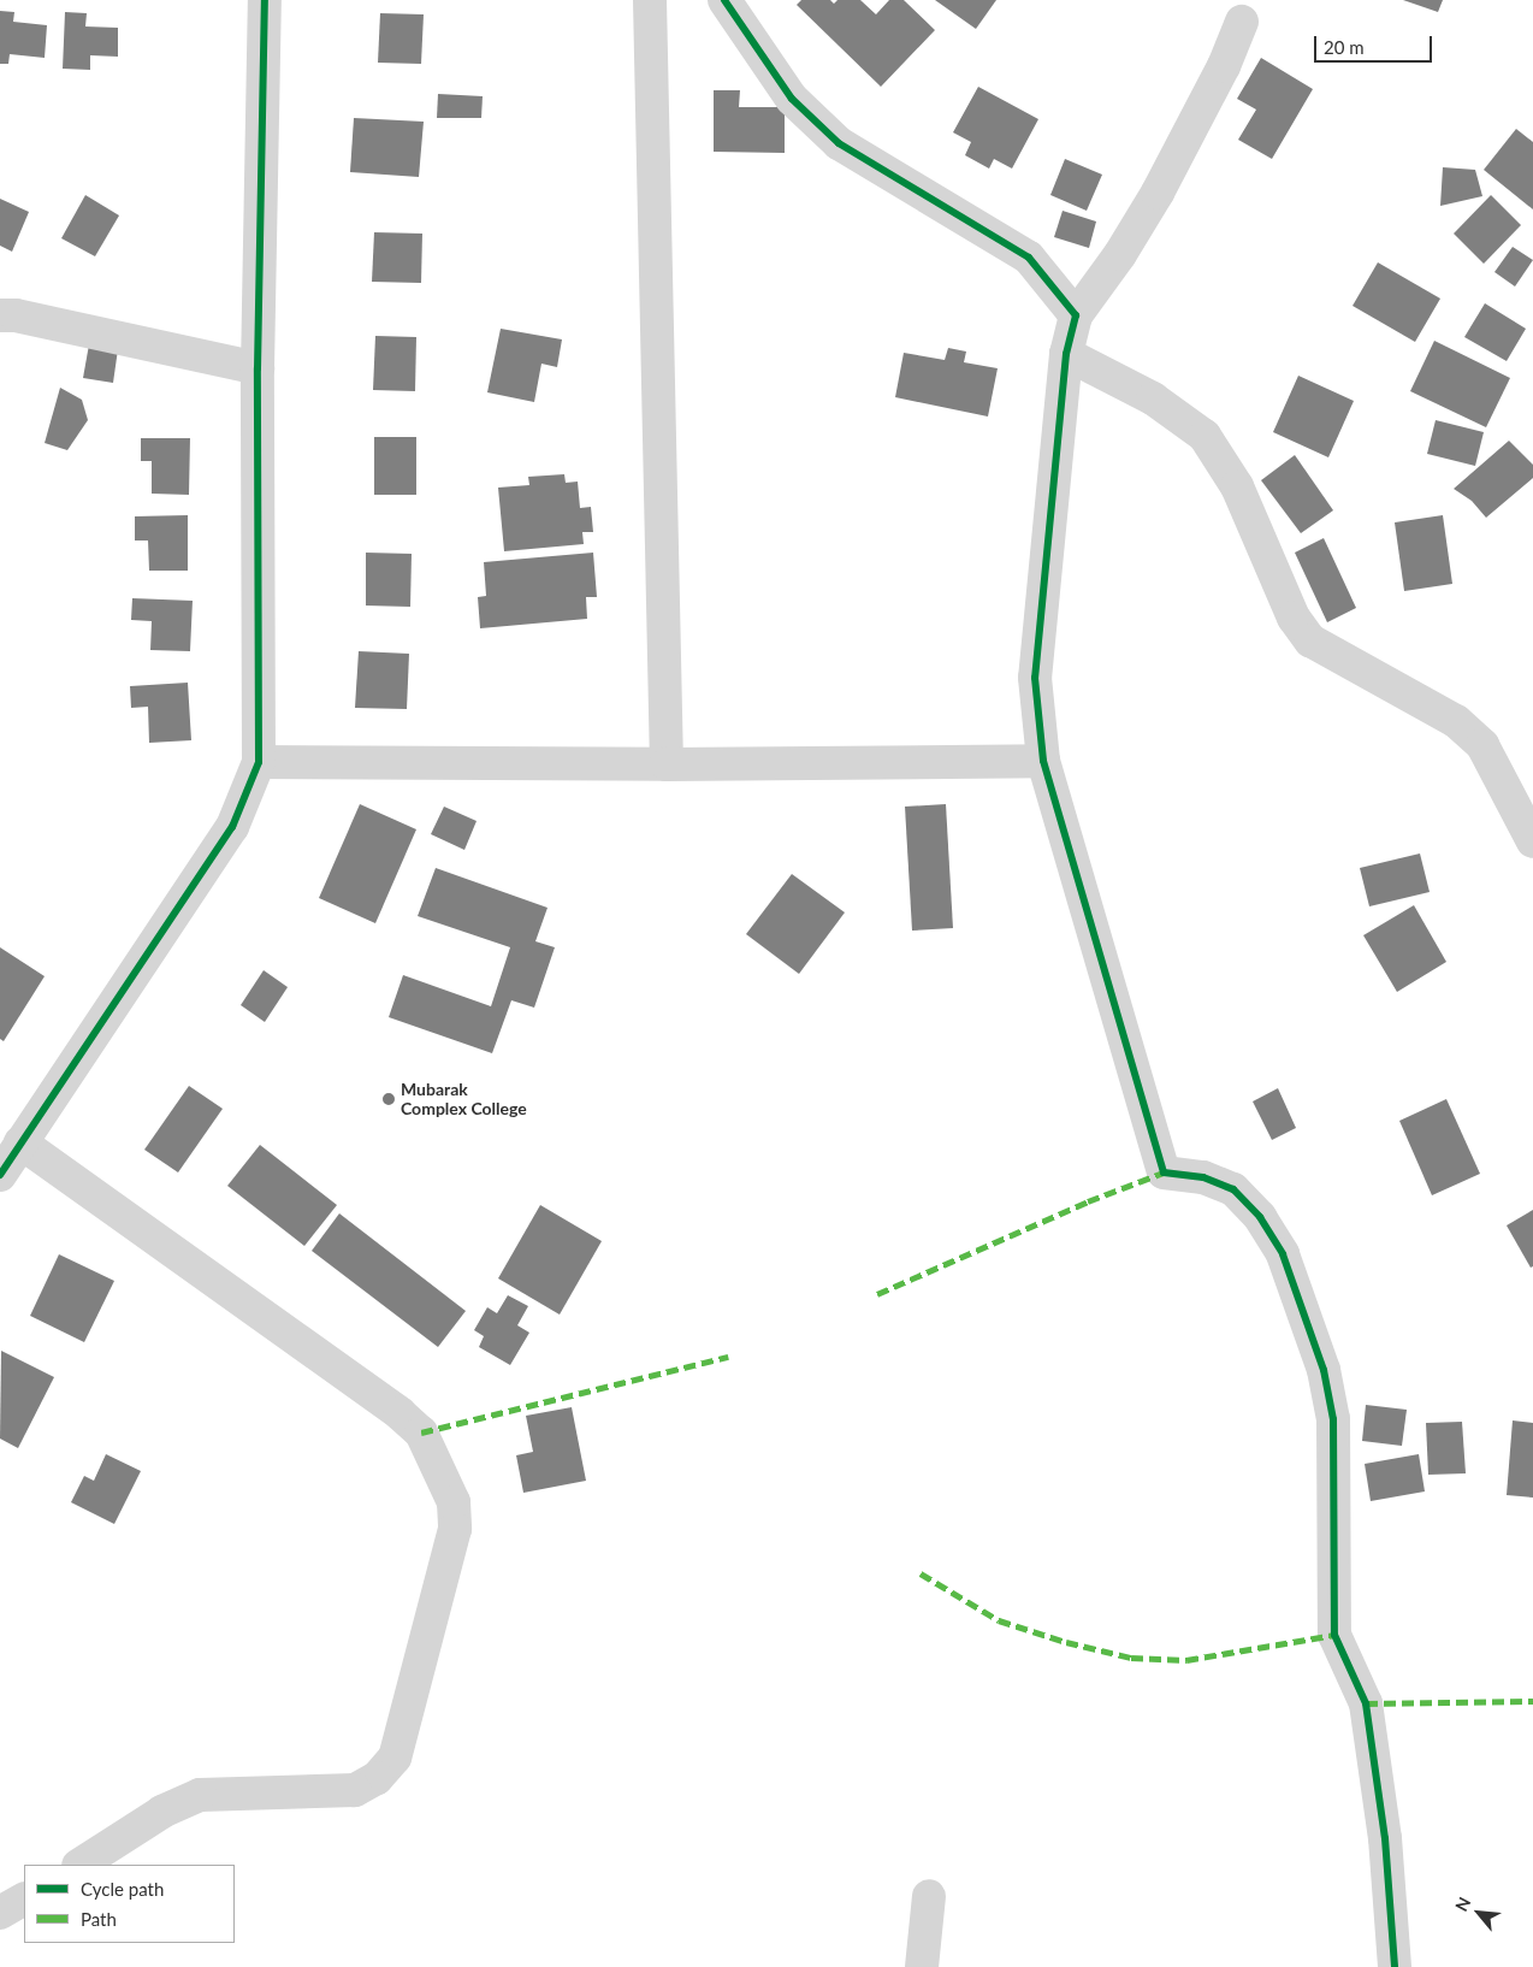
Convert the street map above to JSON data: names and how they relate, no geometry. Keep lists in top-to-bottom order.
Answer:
{
  "places": ["Mubarak Complex College"],
  "legend": ["Cycle path", "Path"],
  "scale_bar": "20 m",
  "north": "top left"
}
